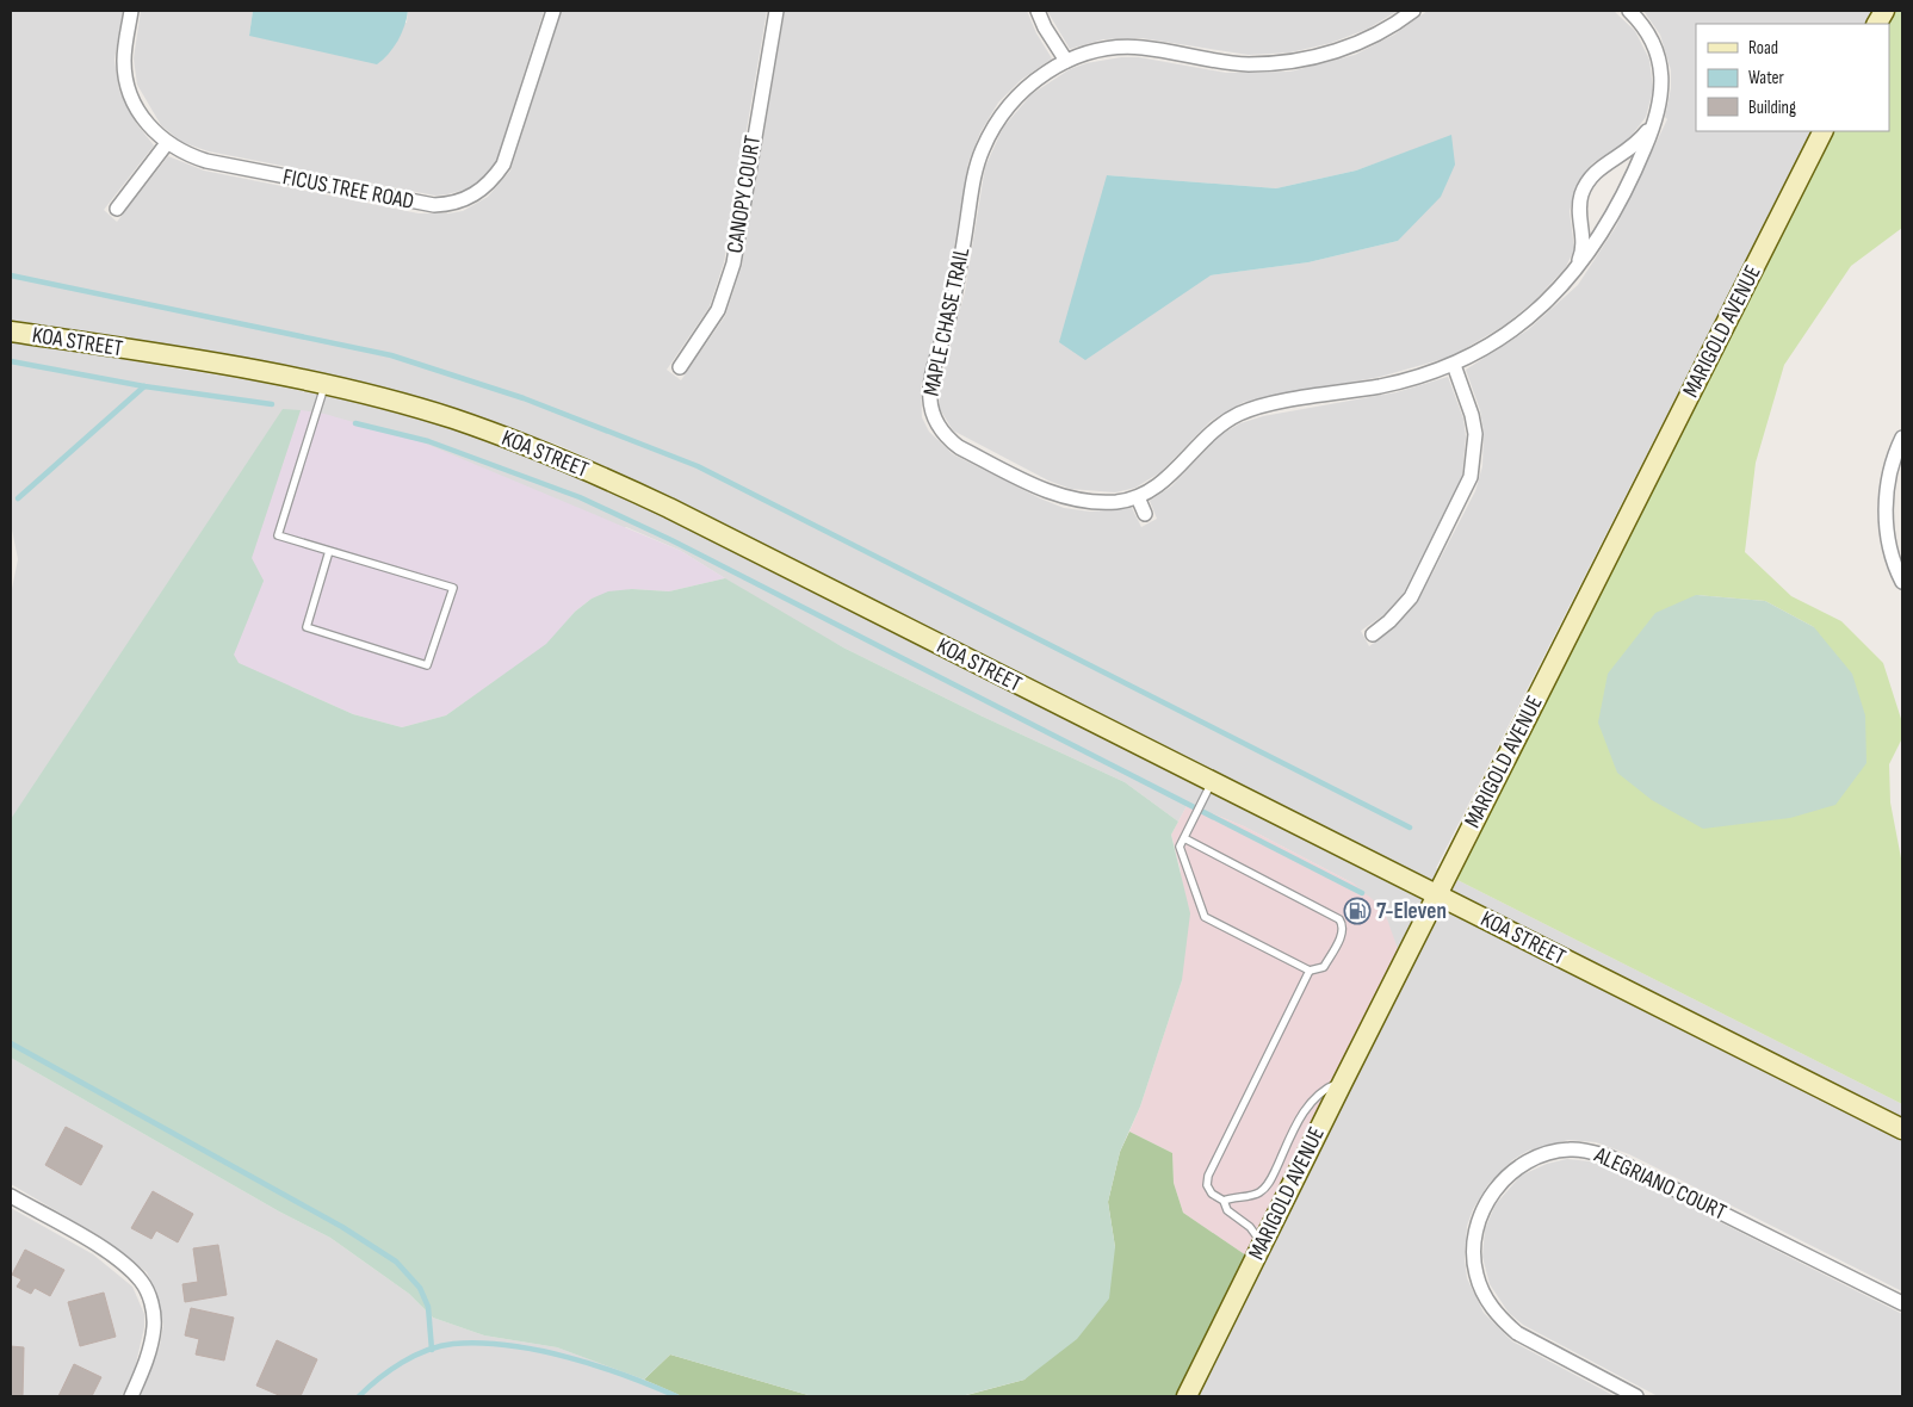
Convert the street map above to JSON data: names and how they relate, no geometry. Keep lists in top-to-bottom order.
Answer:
{
  "streets": {
    "main road": ["MARIGOLD AVENUE", "KOA STREET"],
    "street": [
      "FICUS TREE ROAD",
      "CANOPY COURT",
      "MAPLE CHASE TRAIL",
      "ALEGRIANO COURT"
    ]
  },
  "crossings": [
    ["MARIGOLD AVENUE", "KOA STREET"]
  ],
  "places": {
    "fuel station": ["7-Eleven"]
  },
  "legend": ["Road", "Water", "Building"]
}
